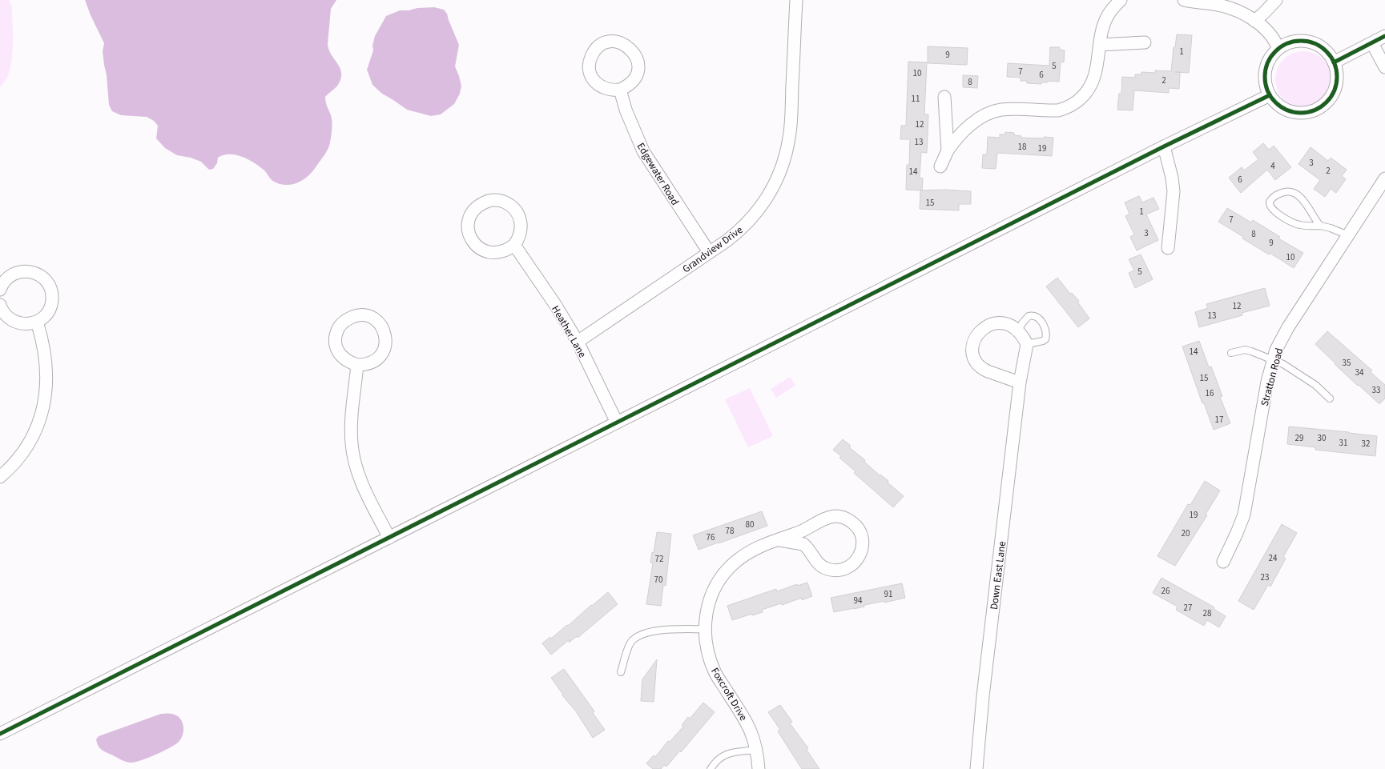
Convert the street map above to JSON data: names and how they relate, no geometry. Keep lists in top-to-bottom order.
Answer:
{
  "streets": {
    "street": [
      "Edgewater Road",
      "Grandview Drive",
      "Heather Lane",
      "Stratton Road",
      "Down East Lane",
      "Foxcroft Drive"
    ]
  },
  "crossings": [
    ["Edgewater Road", "Grandview Drive"],
    ["Grandview Drive", "Heather Lane"]
  ],
  "house_numbers": [
    "1",
    "9",
    "5",
    "7",
    "10",
    "6",
    "2",
    "8",
    "11",
    "12",
    "13",
    "18",
    "19",
    "3",
    "4",
    "2",
    "14",
    "6",
    "15",
    "1",
    "7",
    "3",
    "8",
    "9",
    "10",
    "5",
    "12",
    "13",
    "14",
    "35",
    "34",
    "15",
    "33",
    "16",
    "17",
    "29",
    "30",
    "31",
    "32",
    "19",
    "80",
    "78",
    "20",
    "76",
    "24",
    "72",
    "23",
    "70",
    "26",
    "91",
    "94",
    "27",
    "28"
  ]
}
